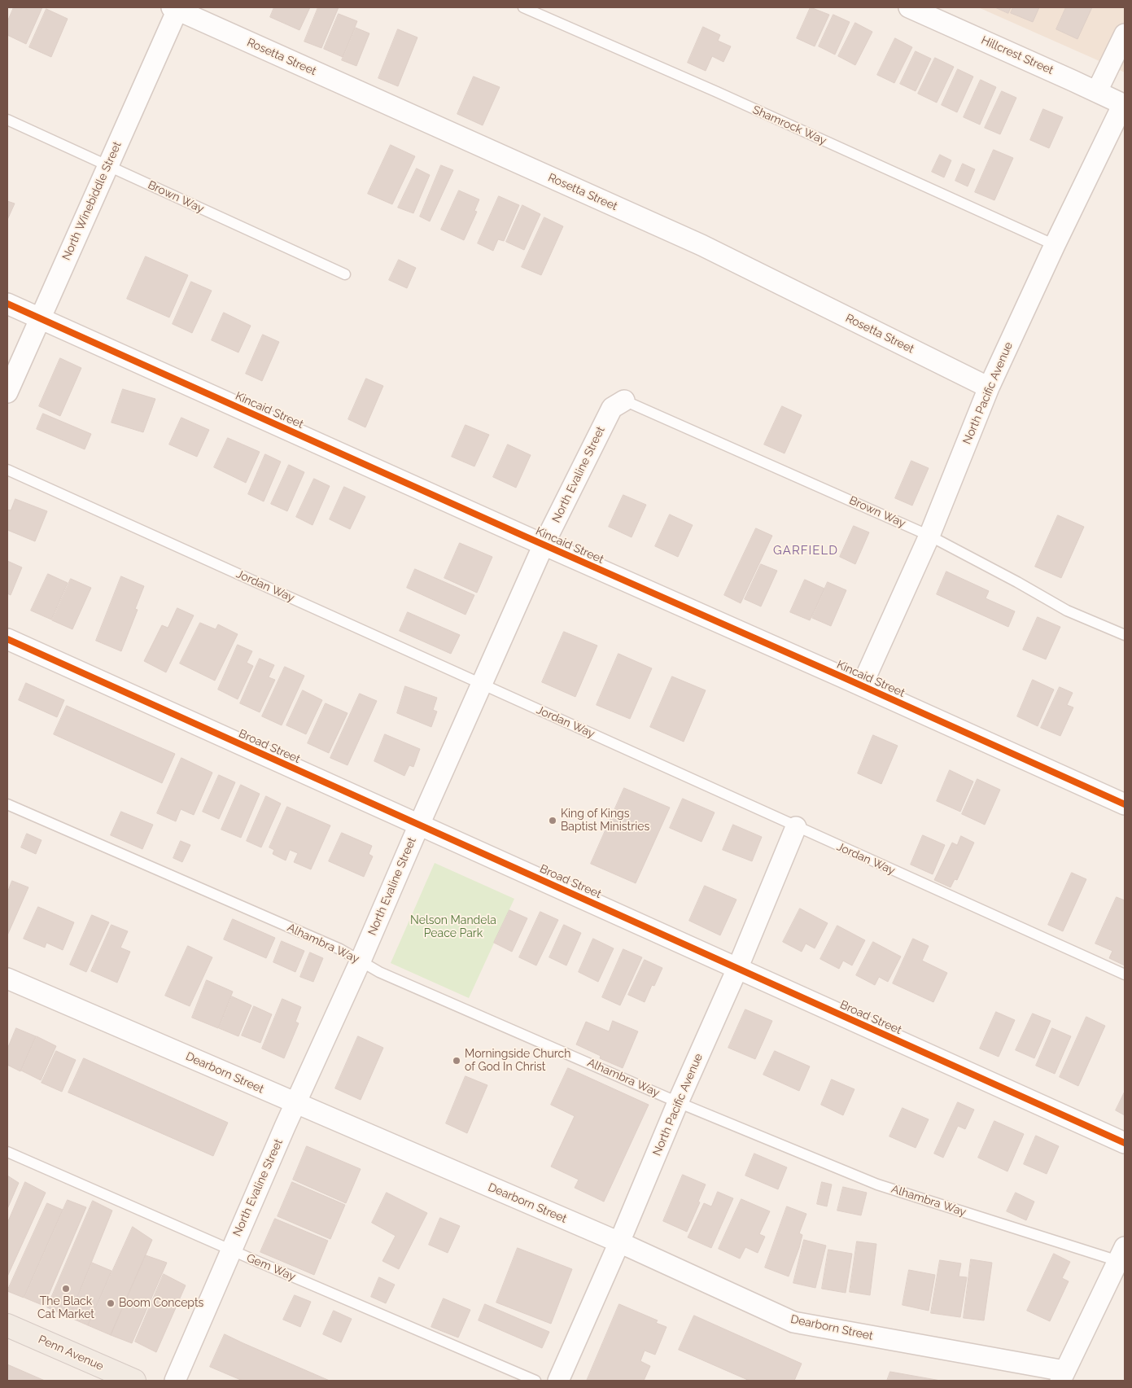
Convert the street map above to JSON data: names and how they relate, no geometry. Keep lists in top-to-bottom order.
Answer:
{
  "streets": {
    "main road": ["Penn Avenue"],
    "street": [
      "Hillcrest Street",
      "Rosetta Street",
      "North Winebiddle Street",
      "North Pacific Avenue",
      "Kincaid Street",
      "North Evaline Street",
      "Broad Street",
      "Dearborn Street"
    ],
    "lane": [
      "Shamrock Way",
      "Brown Way",
      "Jordan Way",
      "Alhambra Way",
      "Gem Way"
    ]
  },
  "crossings": [
    ["Hillcrest Street", "North Pacific Avenue"],
    ["Rosetta Street", "North Winebiddle Street"],
    ["Rosetta Street", "North Pacific Avenue"],
    ["Shamrock Way", "North Pacific Avenue"],
    ["Brown Way", "North Winebiddle Street"],
    ["Brown Way", "North Pacific Avenue"],
    ["Brown Way", "North Evaline Street"],
    ["North Winebiddle Street", "Kincaid Street"],
    ["North Pacific Avenue", "Kincaid Street"],
    ["North Pacific Avenue", "Jordan Way"],
    ["North Pacific Avenue", "Broad Street"],
    ["North Pacific Avenue", "Alhambra Way"],
    ["North Pacific Avenue", "Dearborn Street"],
    ["Kincaid Street", "North Evaline Street"],
    ["North Evaline Street", "Jordan Way"],
    ["North Evaline Street", "Broad Street"],
    ["North Evaline Street", "Alhambra Way"],
    ["North Evaline Street", "Dearborn Street"],
    ["North Evaline Street", "Gem Way"]
  ],
  "districts": ["GARFIELD"],
  "parks": ["Nelson Mandela Peace Park"],
  "places": [
    "King of Kings Baptist Ministries",
    "Morningside Church of God In Christ",
    "The Black Cat Market",
    "Boom Concepts"
  ]
}
